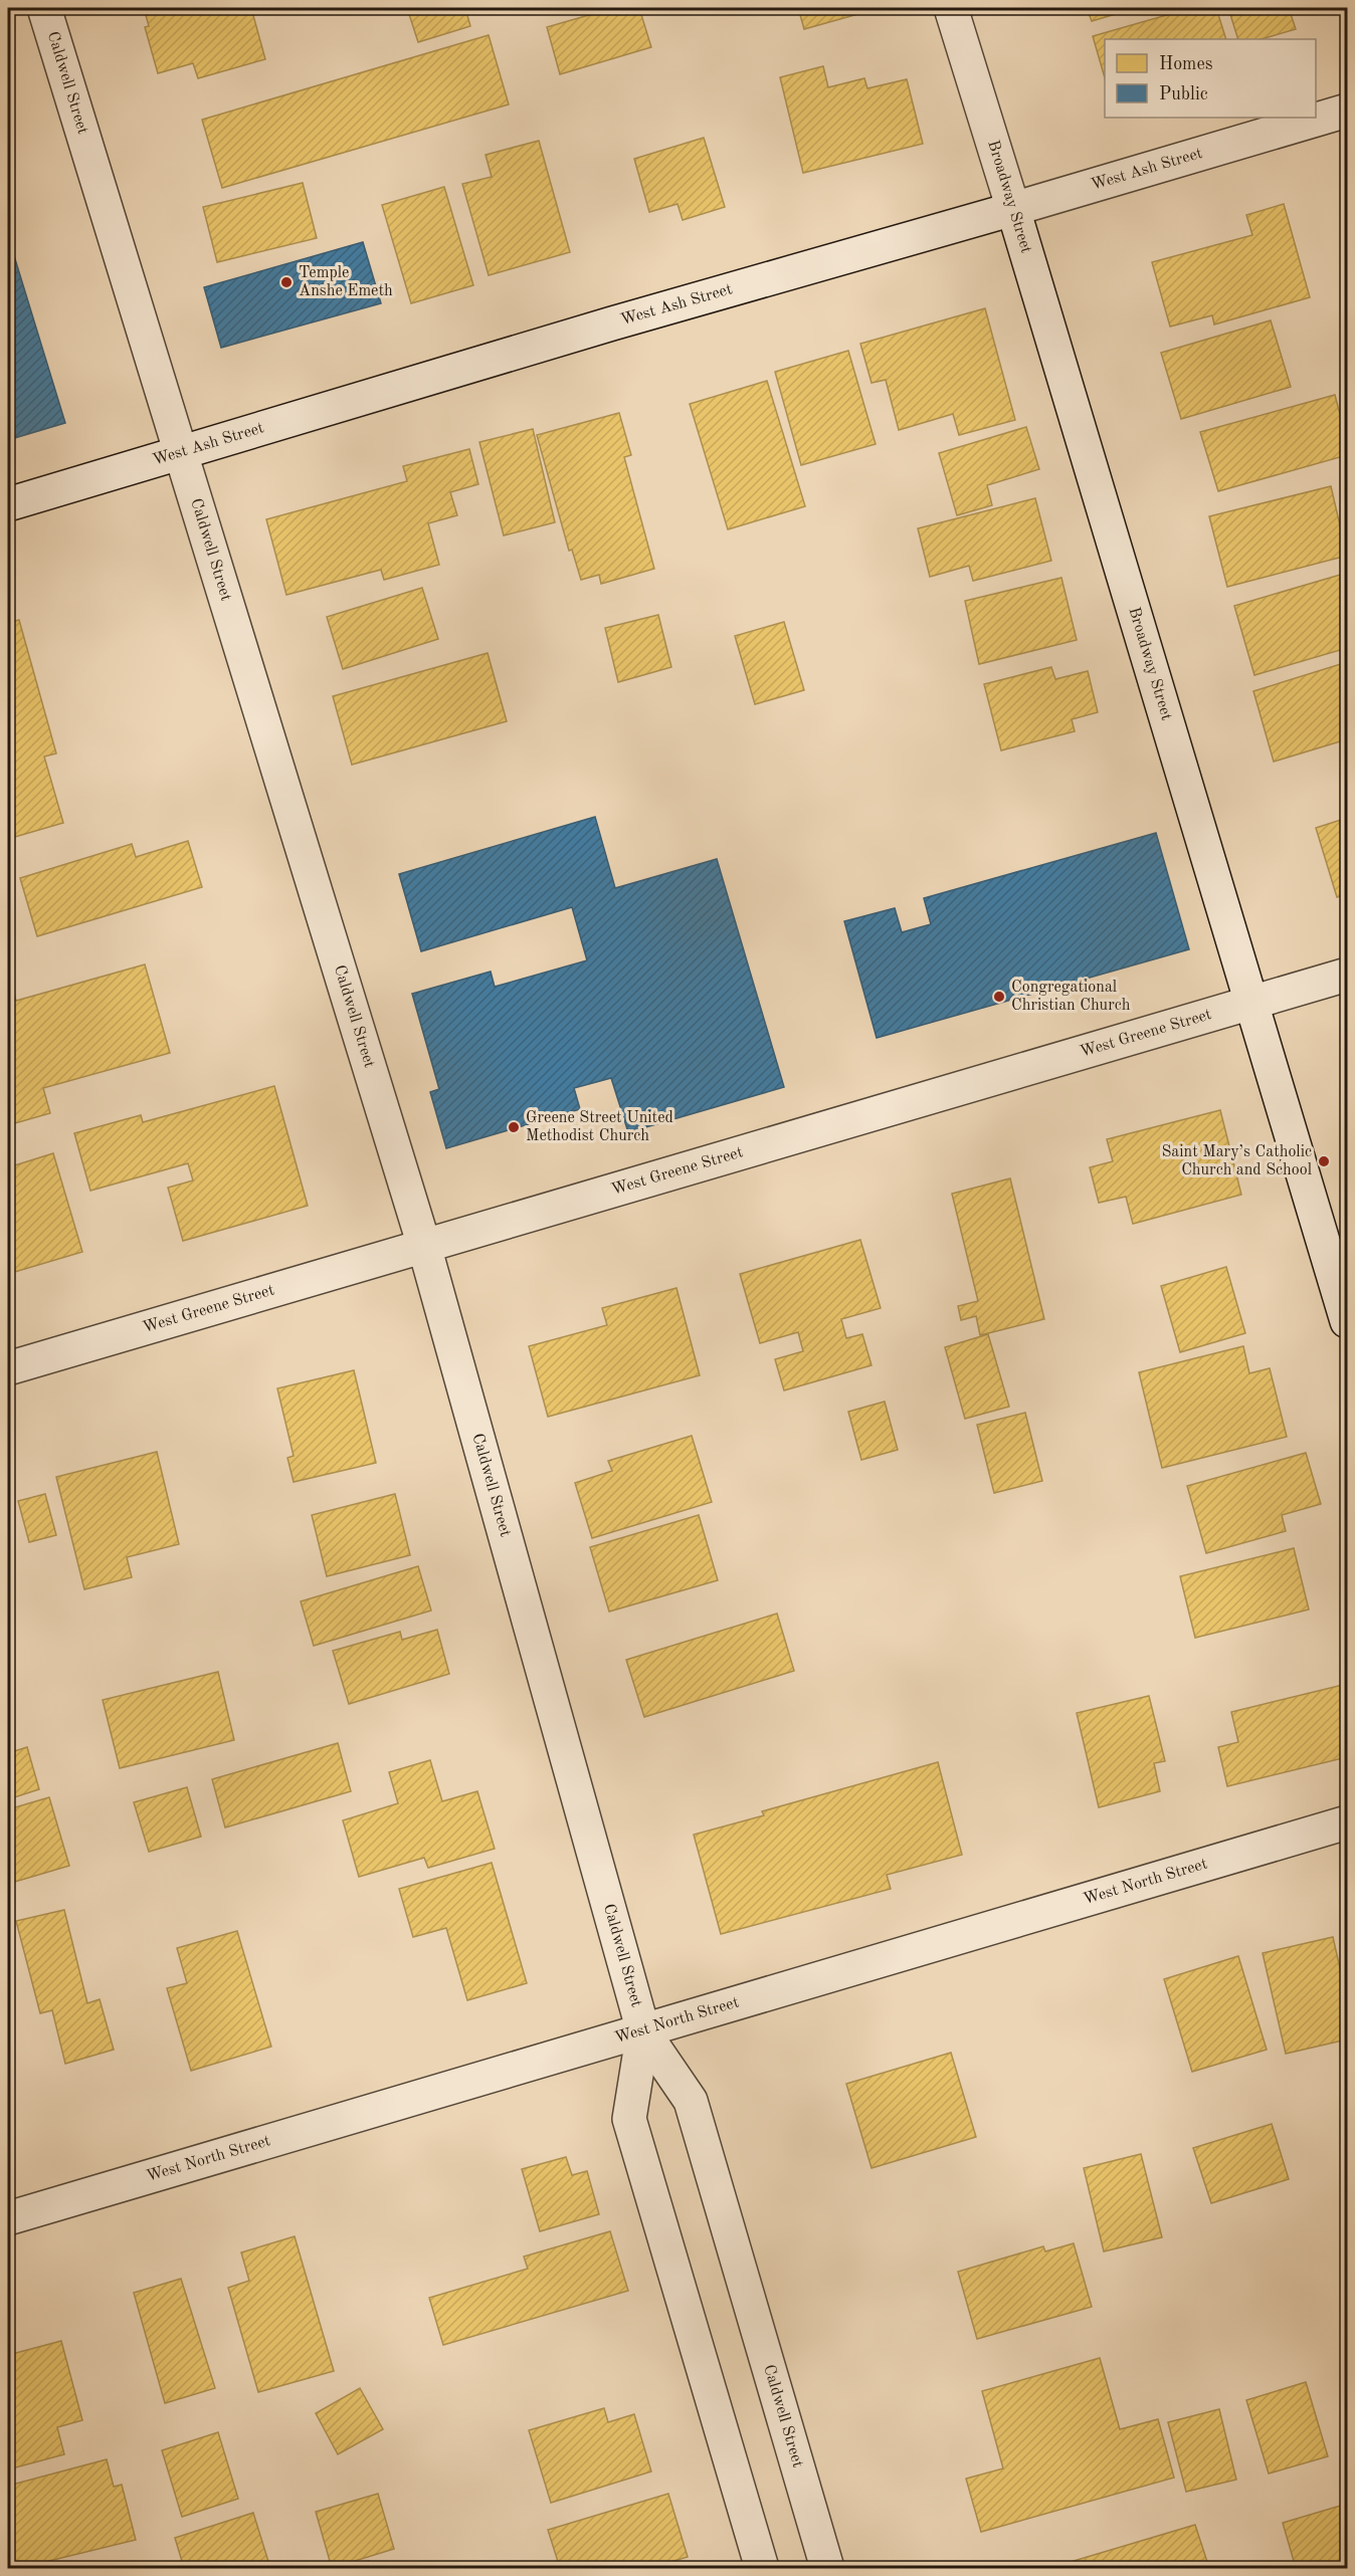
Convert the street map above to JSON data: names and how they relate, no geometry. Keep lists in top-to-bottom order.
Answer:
{
  "streets": {
    "street": [
      "Caldwell Street",
      "West Ash Street",
      "Broadway Street",
      "West Greene Street",
      "West North Street"
    ]
  },
  "crossings": [
    ["Caldwell Street", "West Ash Street"],
    ["Caldwell Street", "West Greene Street"],
    ["Caldwell Street", "West North Street"],
    ["West Ash Street", "Broadway Street"],
    ["Broadway Street", "West Greene Street"]
  ],
  "places": [
    "Temple Anshe Emeth",
    "Congregational Christian Church",
    "Greene Street United Methodist Church",
    "Saint Mary’s Catholic Church and School"
  ],
  "legend": ["Homes", "Public"]
}
